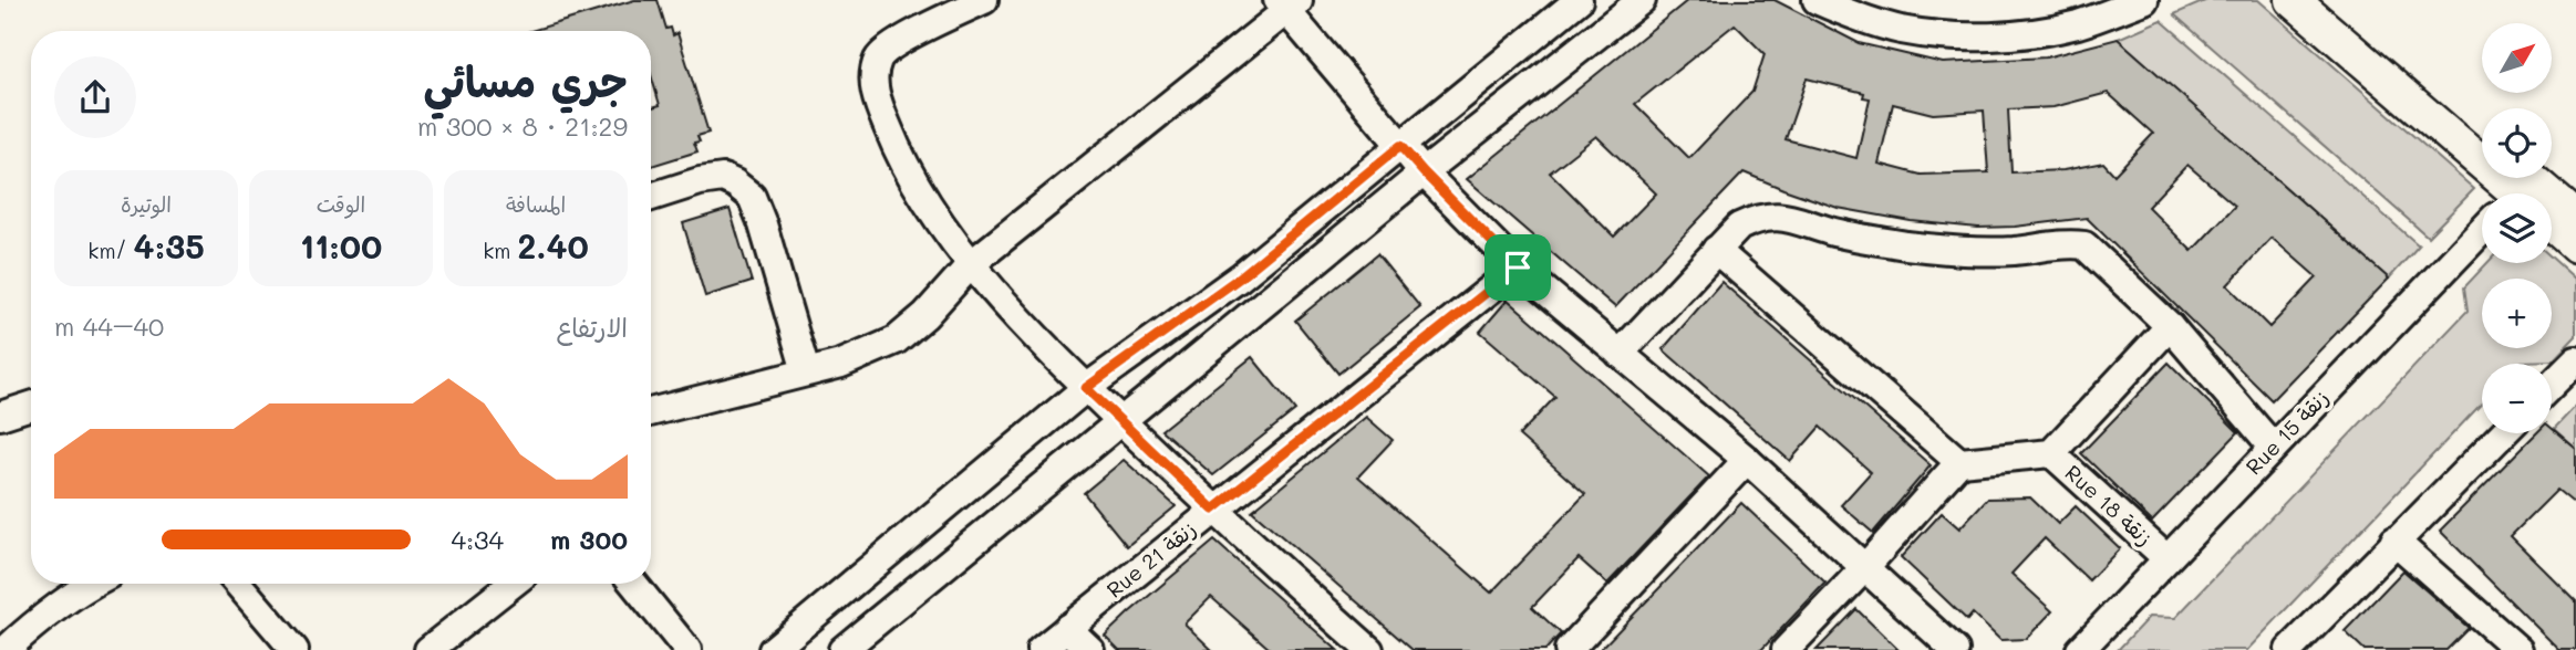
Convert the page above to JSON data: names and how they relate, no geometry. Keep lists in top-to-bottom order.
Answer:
{
  "streets": {
    "street": ["Rue 15 زنقة", "Rue 18 زنقة", "Rue 21 زنقة"]
  },
  "crossings": [
    ["Rue 15 زنقة", "Rue 18 زنقة"]
  ],
  "north": "top right",
  "page": {
    "map_buttons": ["+", "−"],
    "heading": ["جري مسائي", "21:29 · 8 × 300 m"],
    "stats": [
      ["المسافة", "2.40 km"],
      ["الوقت", "11:00"],
      ["الوتيرة", "4:35 /km"]
    ],
    "chart": ["الارتفاع", "40–44 m"],
    "list": [
      {
        "name": "300 m",
        "note": "4:34"
      }
    ]
  }
}
